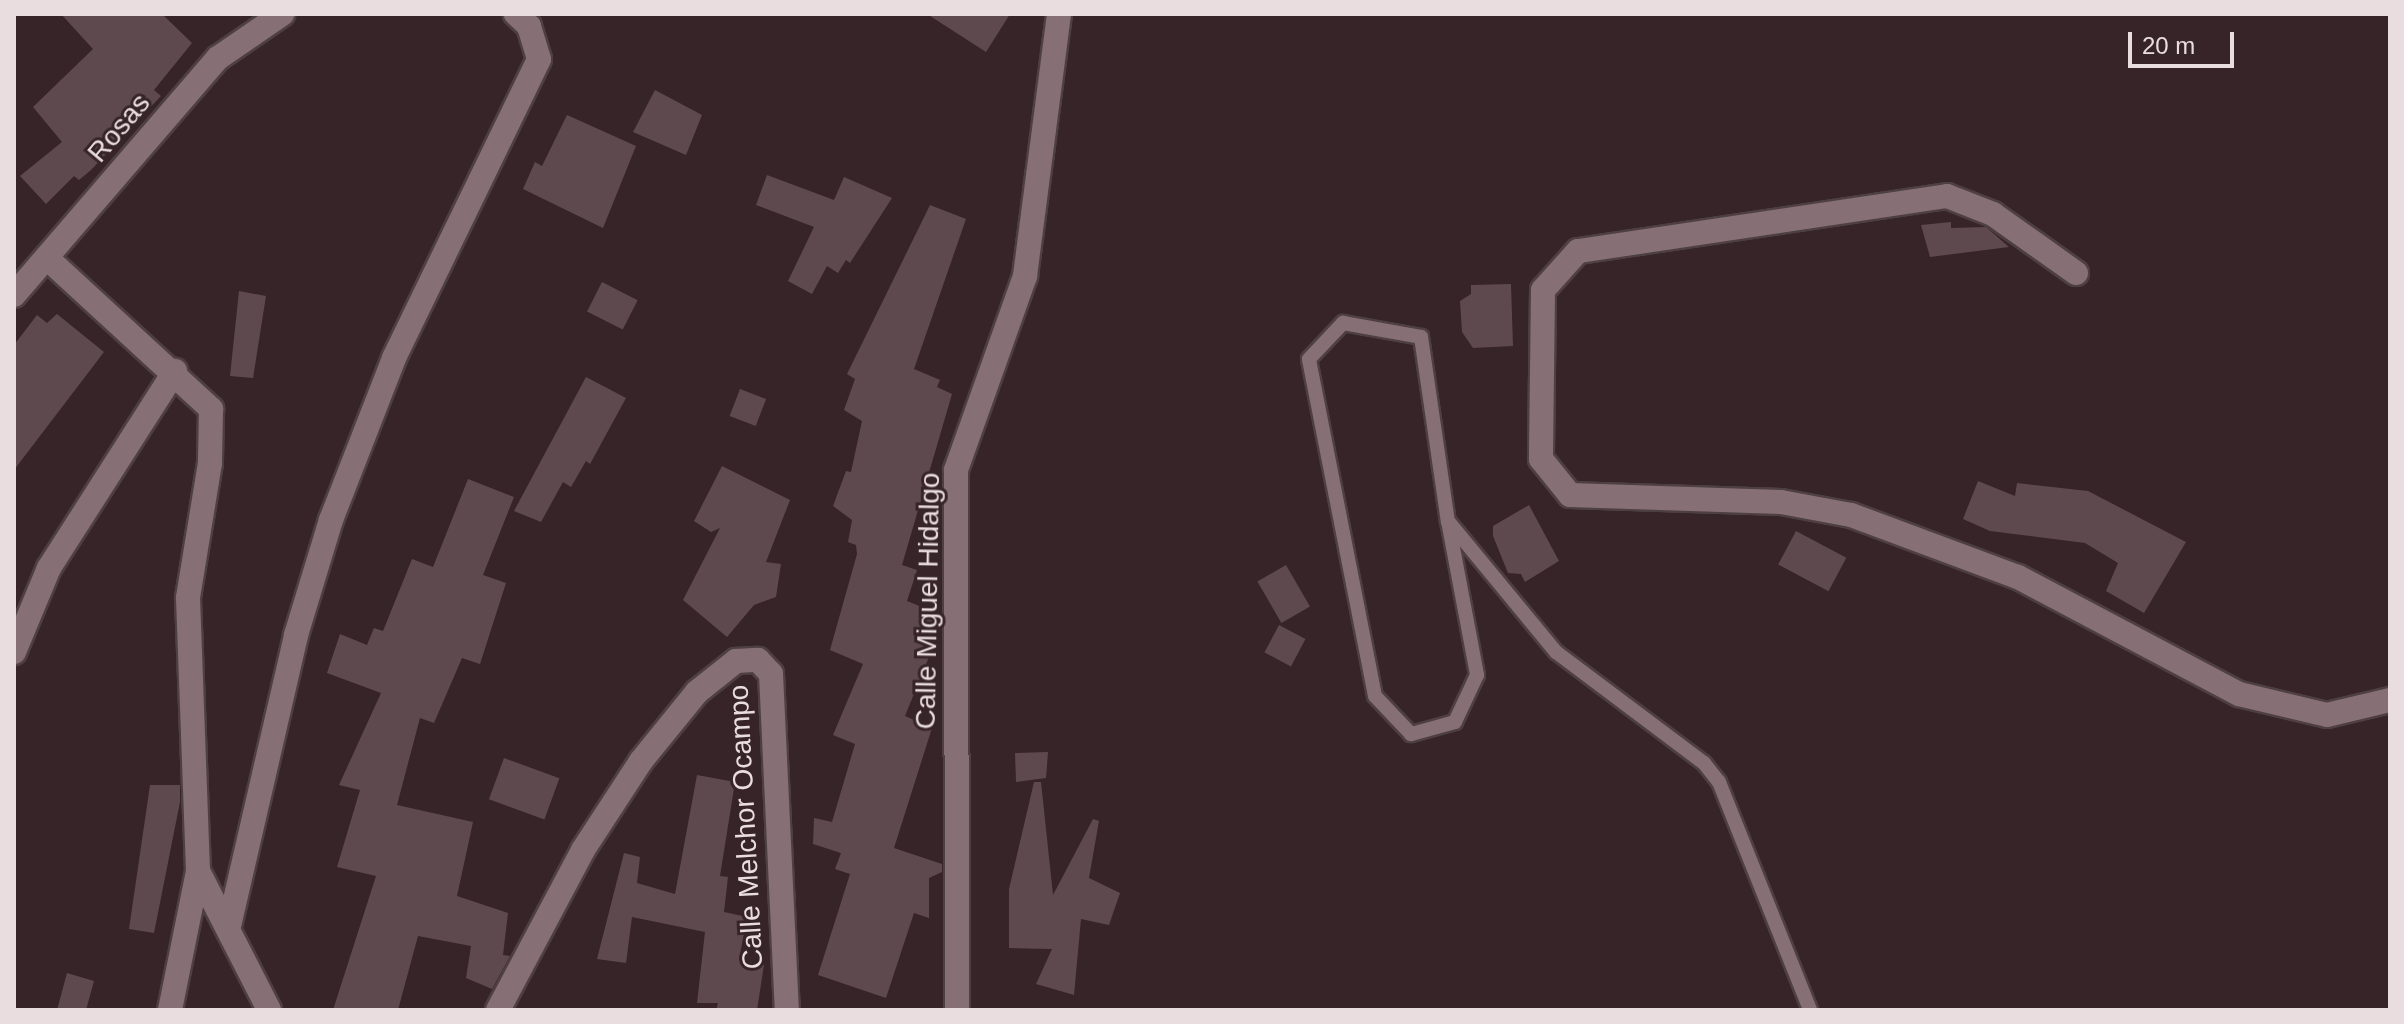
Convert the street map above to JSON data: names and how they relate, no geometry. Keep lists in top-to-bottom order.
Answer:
{
  "streets": {
    "street": ["Rosas", "Calle Miguel Hidalgo", "Calle Melchor Ocampo"]
  },
  "scale_bar": "20 m"
}
